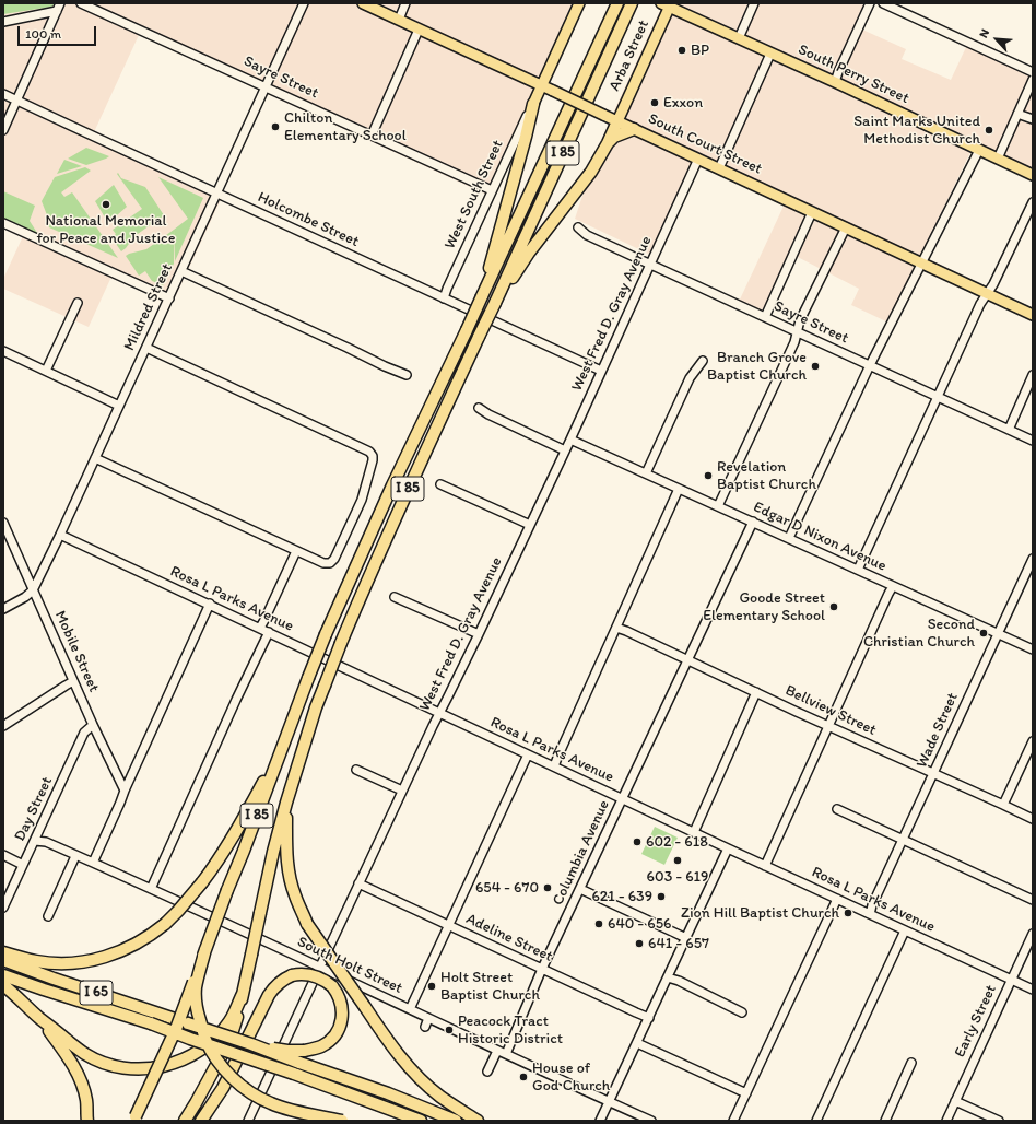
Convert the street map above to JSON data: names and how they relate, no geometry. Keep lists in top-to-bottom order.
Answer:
{
  "streets": {
    "highway": ["I 85", "I 65"],
    "main road": ["Arba Street", "South Perry Street", "South Court Street"],
    "street": [
      "Sayre Street",
      "West South Street",
      "Holcombe Street",
      "Mildred Street",
      "West Fred D. Gray Avenue",
      "Edgar D Nixon Avenue",
      "Rosa L Parks Avenue",
      "Mobile Street",
      "Bellview Street",
      "Wade Street",
      "Day Street",
      "Columbia Avenue",
      "Adeline Street",
      "South Holt Street",
      "Early Street"
    ]
  },
  "crossings": [
    ["Arba Street", "South Perry Street"],
    ["Arba Street", "South Court Street"],
    ["Sayre Street", "West South Street"],
    ["Sayre Street", "Mildred Street"],
    ["Sayre Street", "West Fred D. Gray Avenue"],
    ["South Court Street", "West Fred D. Gray Avenue"],
    ["West South Street", "Holcombe Street"],
    ["Holcombe Street", "Mildred Street"],
    ["Holcombe Street", "West Fred D. Gray Avenue"],
    ["Mildred Street", "Rosa L Parks Avenue"],
    ["Mildred Street", "Mobile Street"],
    ["West Fred D. Gray Avenue", "Edgar D Nixon Avenue"],
    ["West Fred D. Gray Avenue", "Rosa L Parks Avenue"],
    ["West Fred D. Gray Avenue", "Adeline Street"],
    ["West Fred D. Gray Avenue", "South Holt Street"],
    ["Edgar D Nixon Avenue", "Wade Street"],
    ["Edgar D Nixon Avenue", "Columbia Avenue"],
    ["Rosa L Parks Avenue", "Wade Street"],
    ["Rosa L Parks Avenue", "Columbia Avenue"],
    ["Rosa L Parks Avenue", "Early Street"],
    ["Mobile Street", "Day Street"],
    ["Bellview Street", "Wade Street"],
    ["Bellview Street", "Columbia Avenue"],
    ["Day Street", "South Holt Street"],
    ["Columbia Avenue", "Adeline Street"],
    ["Columbia Avenue", "South Holt Street"]
  ],
  "places": [
    "BP",
    "Exxon",
    "Chilton Elementary School",
    "Saint Marks United Methodist Church",
    "National Memorial for Peace and Justice",
    "Branch Grove Baptist Church",
    "Revelation Baptist Church",
    "Goode Street Elementary School",
    "Second Christian Church",
    "602 - 618",
    "603 - 619",
    "654 - 670",
    "621 - 639",
    "Zion Hill Baptist Church",
    "640 - 656",
    "641 - 657",
    "Holt Street Baptist Church",
    "Peacock Tract Historic District",
    "House of God Church"
  ],
  "scale_bar": "100 m",
  "north": "top left"
}
